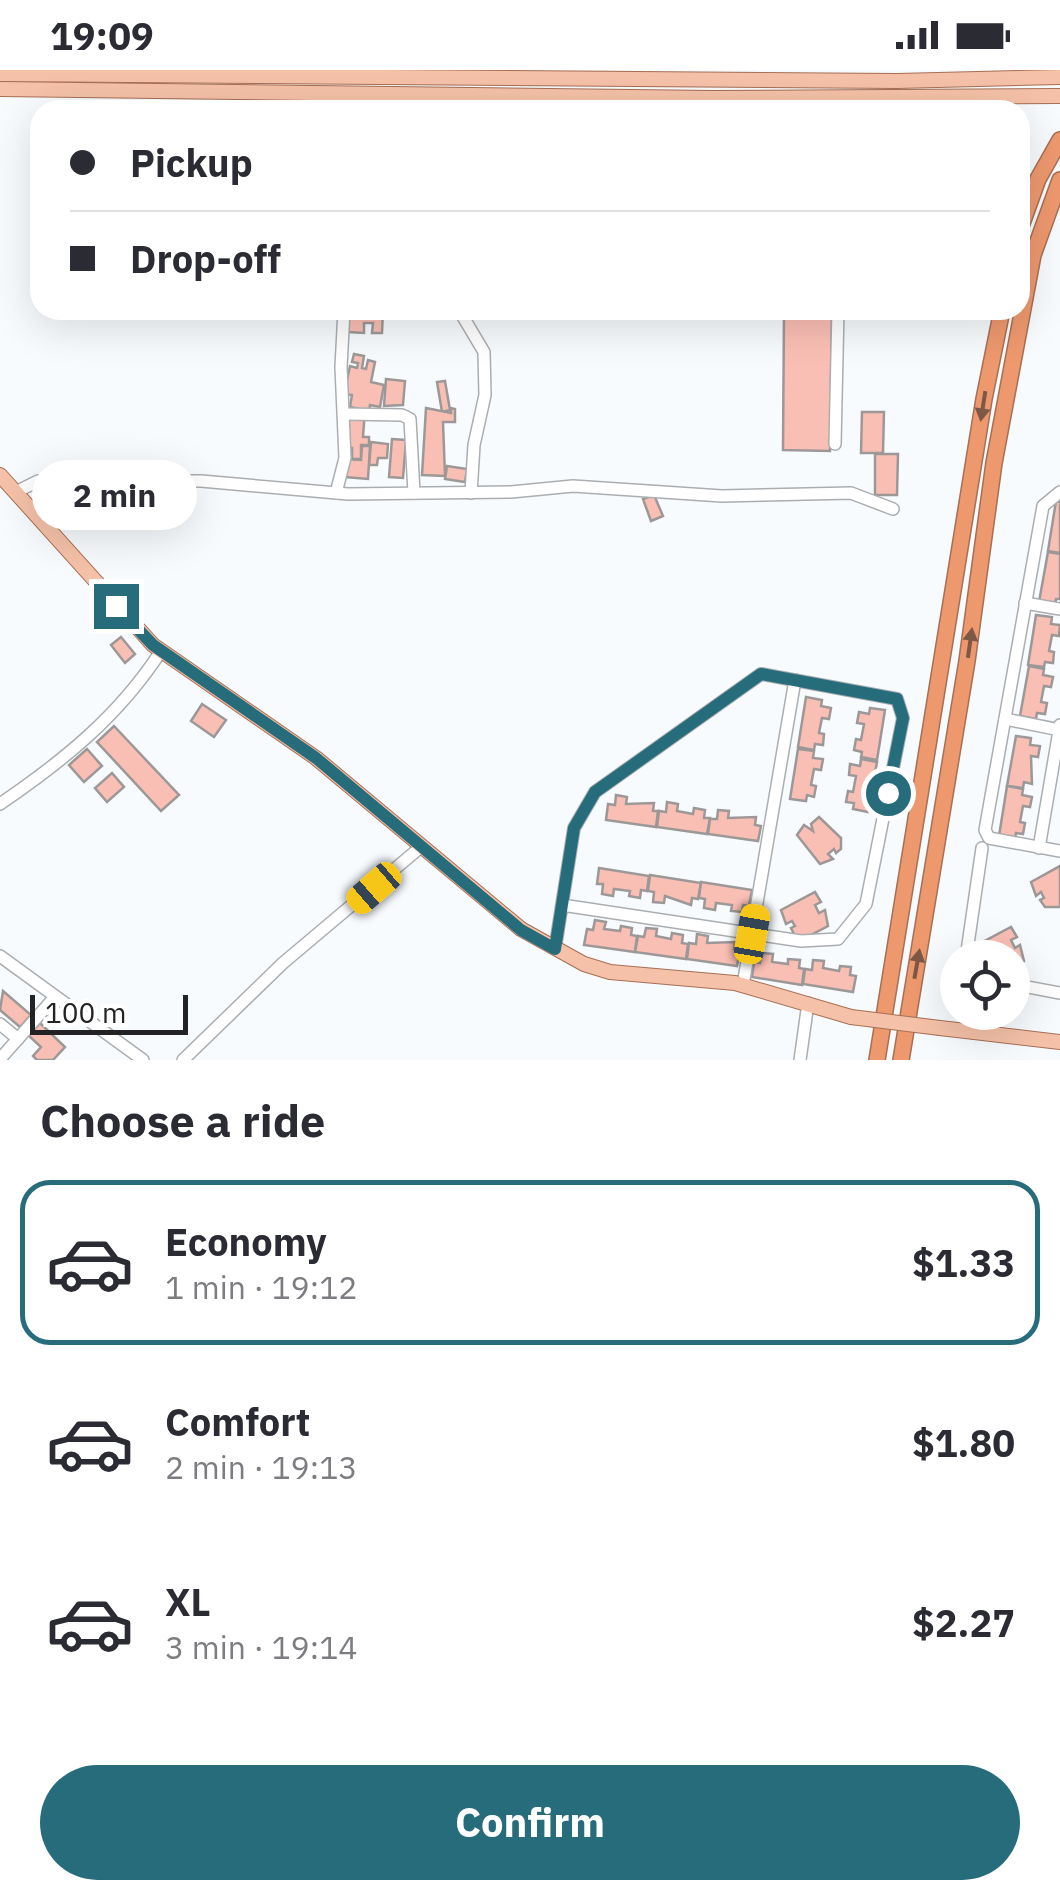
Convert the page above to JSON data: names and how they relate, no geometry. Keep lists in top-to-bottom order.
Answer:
{
  "scale_bar": "100 m",
  "page": {
    "status": "19:09",
    "banner": ["Pickup", "Drop-off"],
    "bubble": "2 min",
    "scale": "100 m",
    "heading": "Choose a ride",
    "list": [
      {
        "name": "Economy",
        "note": "1 min · 19:12",
        "value": "$1.33"
      },
      {
        "name": "Comfort",
        "note": "2 min · 19:13",
        "value": "$1.80"
      },
      {
        "name": "XL",
        "note": "3 min · 19:14",
        "value": "$2.27"
      }
    ],
    "buttons": "Confirm"
  }
}
